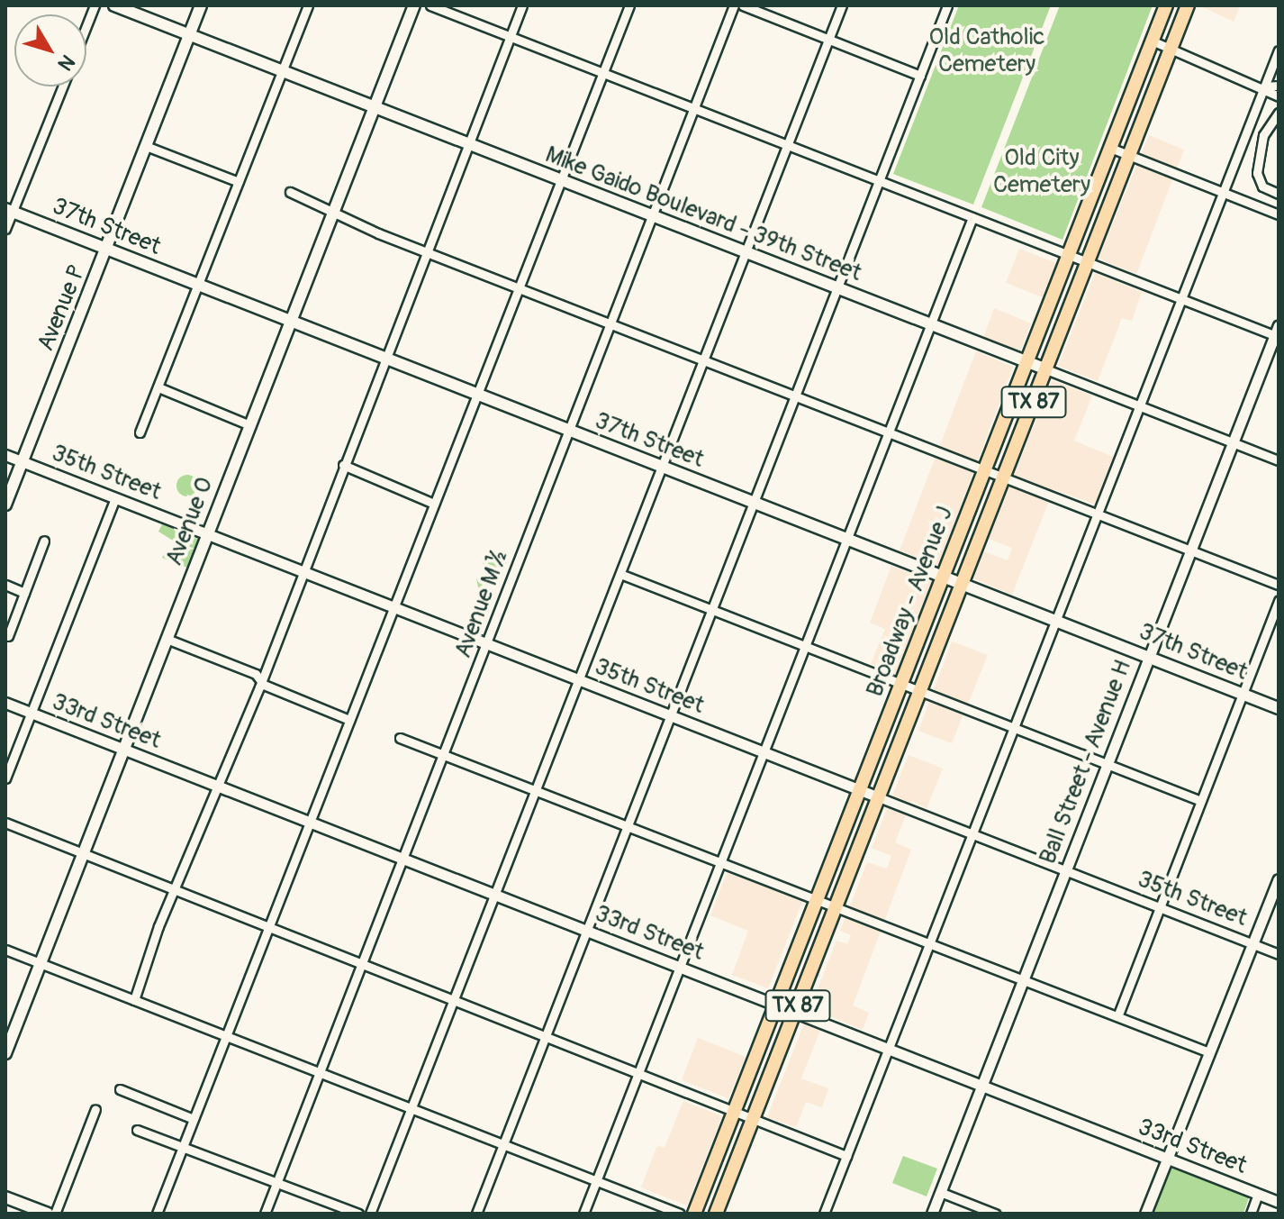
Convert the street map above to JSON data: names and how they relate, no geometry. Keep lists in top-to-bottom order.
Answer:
{
  "streets": {
    "main road": [
      "Mike Gaido Boulevard - 39th Street",
      "37th Street",
      "Avenue P",
      "TX 87",
      "Avenue O",
      "Broadway - Avenue J"
    ],
    "street": [
      "35th Street",
      "Avenue M ½",
      "33rd Street",
      "Ball Street - Avenue H"
    ]
  },
  "crossings": [
    ["Mike Gaido Boulevard - 39th Street", "Avenue P"],
    ["Mike Gaido Boulevard - 39th Street", "Avenue O"],
    ["Mike Gaido Boulevard - 39th Street", "Broadway - Avenue J"],
    ["Mike Gaido Boulevard - 39th Street", "Avenue M ½"],
    ["Mike Gaido Boulevard - 39th Street", "Ball Street - Avenue H"],
    ["37th Street", "Avenue P"],
    ["37th Street", "Avenue O"],
    ["37th Street", "Broadway - Avenue J"],
    ["37th Street", "Avenue M ½"],
    ["37th Street", "Ball Street - Avenue H"],
    ["Avenue P", "35th Street"],
    ["35th Street", "Avenue O"],
    ["35th Street", "Broadway - Avenue J"],
    ["35th Street", "Avenue M ½"],
    ["35th Street", "Ball Street - Avenue H"],
    ["Avenue O", "33rd Street"],
    ["Broadway - Avenue J", "33rd Street"],
    ["Avenue M ½", "33rd Street"],
    ["33rd Street", "Ball Street - Avenue H"]
  ],
  "parks": ["Old Catholic Cemetery", "Old City Cemetery"],
  "north": "bottom right"
}
